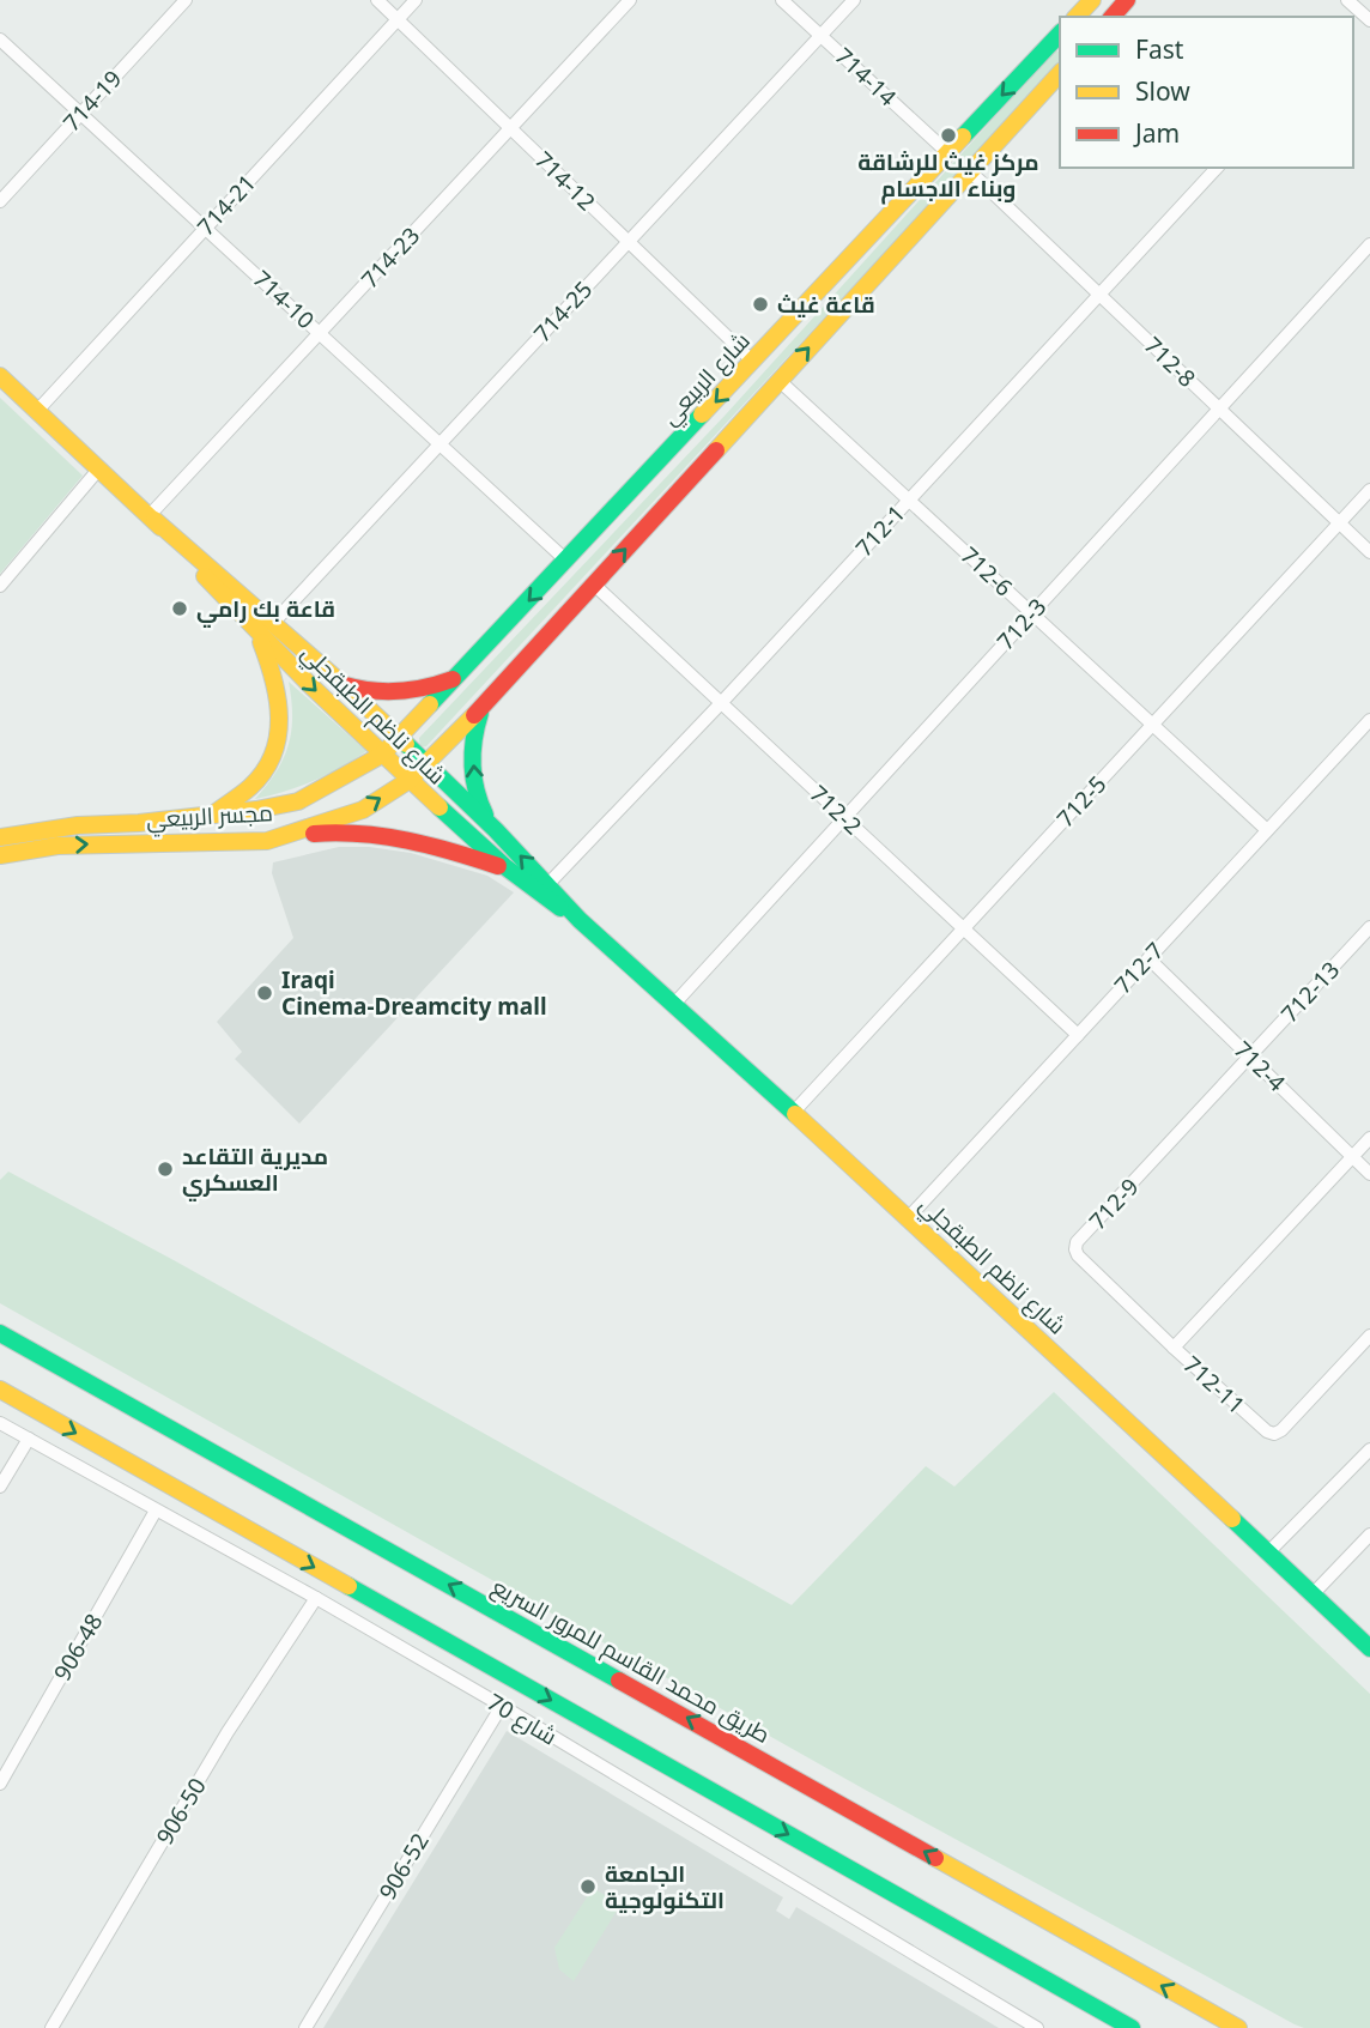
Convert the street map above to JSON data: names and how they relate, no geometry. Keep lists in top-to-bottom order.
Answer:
{
  "streets": {
    "main road": [
      "شارع الربيعي",
      "شارع ناظم الطبقجلي",
      "مجسر الربيعي",
      "طريق محمد القاسم للمرور السريع"
    ],
    "street": [
      "714-14",
      "714-19",
      "714-12",
      "714-21",
      "714-23",
      "714-10",
      "714-25",
      "712-8",
      "712-1",
      "712-6",
      "712-3",
      "712-5",
      "712-2",
      "712-7",
      "712-13",
      "712-4",
      "712-9",
      "712-11",
      "906-48",
      "شارع 70",
      "906-50",
      "906-52"
    ]
  },
  "crossings": [
    ["714-14", "714-25"],
    ["714-14", "شارع الربيعي"],
    ["714-19", "714-10"],
    ["714-12", "714-21"],
    ["714-12", "714-23"],
    ["714-12", "714-25"],
    ["714-12", "شارع الربيعي"],
    ["714-21", "714-10"],
    ["714-21", "شارع ناظم الطبقجلي"],
    ["714-23", "714-10"],
    ["714-23", "شارع ناظم الطبقجلي"],
    ["714-10", "714-25"],
    ["714-10", "شارع الربيعي"],
    ["714-25", "شارع ناظم الطبقجلي"],
    ["712-8", "712-1"],
    ["712-8", "712-3"],
    ["712-8", "712-5"],
    ["شارع الربيعي", "شارع ناظم الطبقجلي"],
    ["شارع الربيعي", "مجسر الربيعي"],
    ["712-1", "712-6"],
    ["712-1", "شارع ناظم الطبقجلي"],
    ["712-1", "712-2"],
    ["712-6", "712-3"],
    ["712-6", "712-5"],
    ["712-6", "712-7"],
    ["712-3", "شارع ناظم الطبقجلي"],
    ["712-3", "712-2"],
    ["شارع ناظم الطبقجلي", "712-5"],
    ["شارع ناظم الطبقجلي", "مجسر الربيعي"],
    ["شارع ناظم الطبقجلي", "712-7"],
    ["712-5", "712-2"],
    ["712-2", "712-7"],
    ["712-7", "712-4"],
    ["712-13", "712-4"],
    ["712-13", "712-9"],
    ["712-4", "712-9"],
    ["712-4", "712-11"],
    ["712-9", "712-11"],
    ["906-48", "شارع 70"],
    ["شارع 70", "906-50"],
    ["شارع 70", "906-52"]
  ],
  "places": [
    "مركز غيث للرشاقة وبناء الاجسام",
    "قاعة غيث",
    "قاعة بك رامي",
    "Iraqi Cinema-Dreamcity mall",
    "مديرية التقاعد العسكري",
    "الجامعة التكنولوجية"
  ],
  "legend": ["Fast", "Slow", "Jam"]
}
